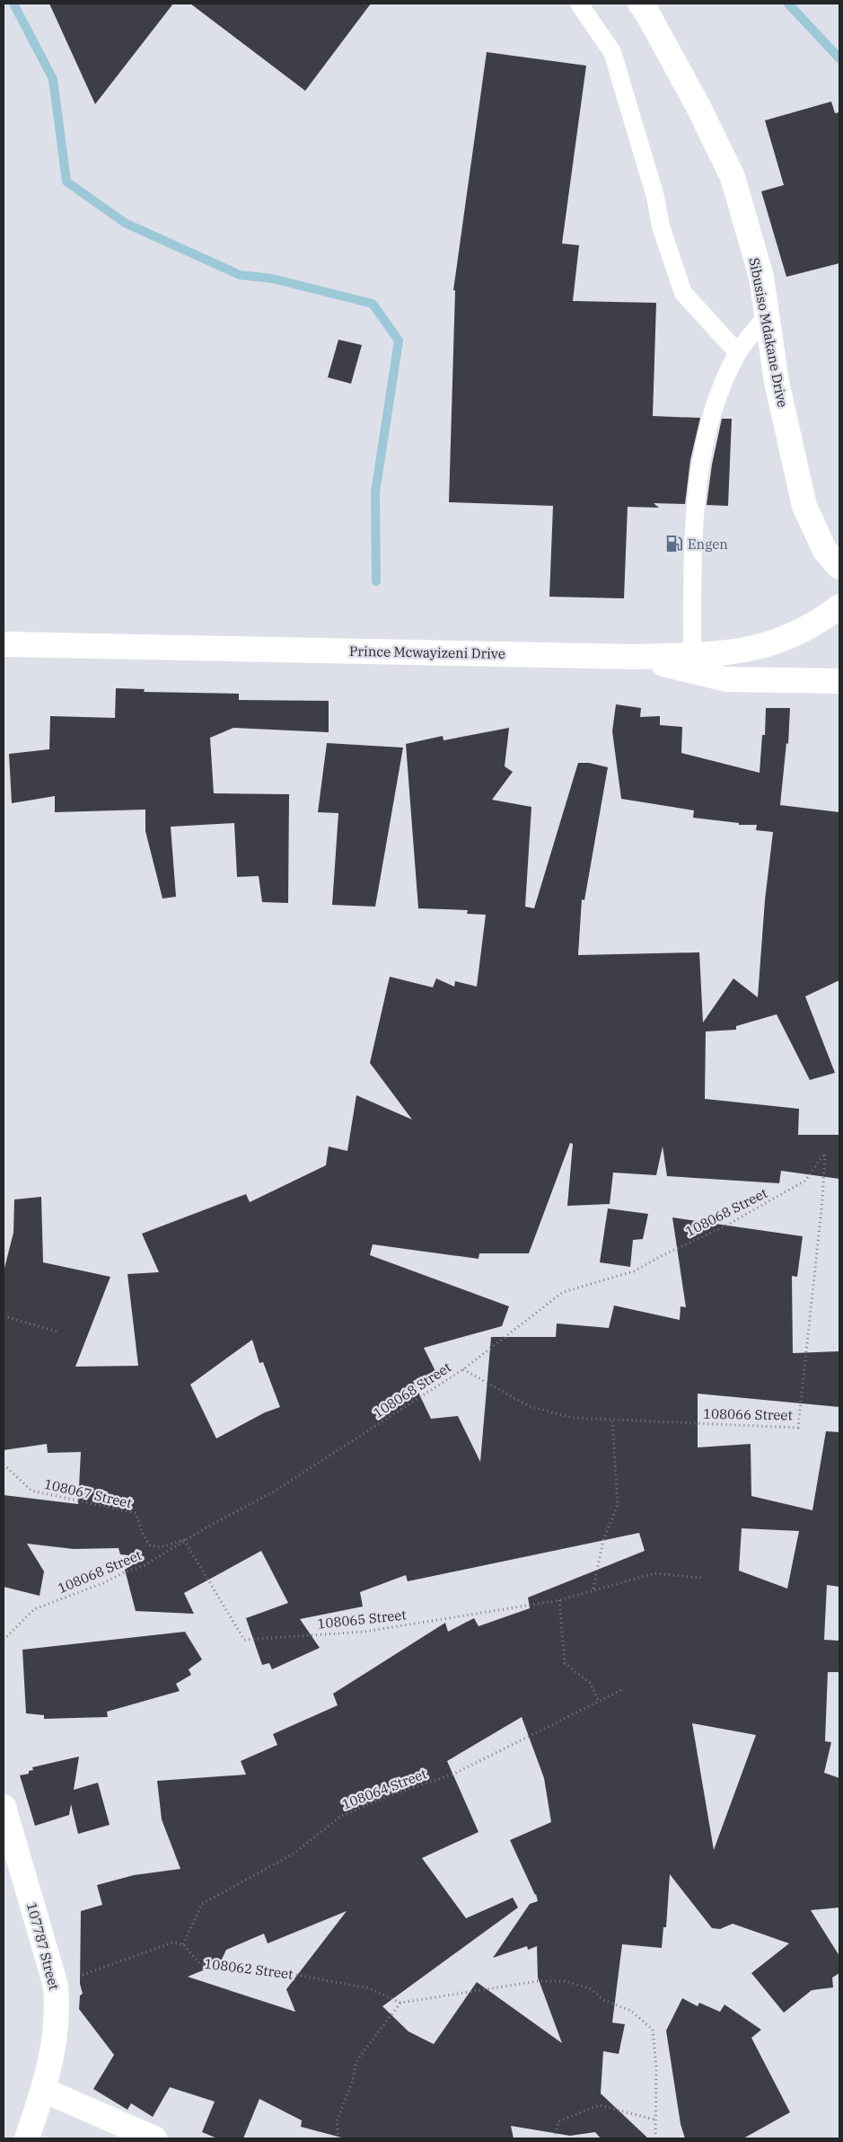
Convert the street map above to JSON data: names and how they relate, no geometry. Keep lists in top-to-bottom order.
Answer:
{
  "streets": {
    "street": ["Sibusiso Mdakane Drive", "Prince Mcwayizeni Drive", "107787 Street"],
    "path": [
      "108068 Street",
      "108066 Street",
      "108067 Street",
      "108065 Street",
      "108064 Street",
      "108062 Street"
    ]
  },
  "crossings": [
    ["108068 Street", "108066 Street"],
    ["108068 Street", "108067 Street"],
    ["108068 Street", "108065 Street"],
    ["108067 Street", "108065 Street"],
    ["108064 Street", "108062 Street"]
  ],
  "places": {
    "fuel station": ["Engen"]
  }
}
